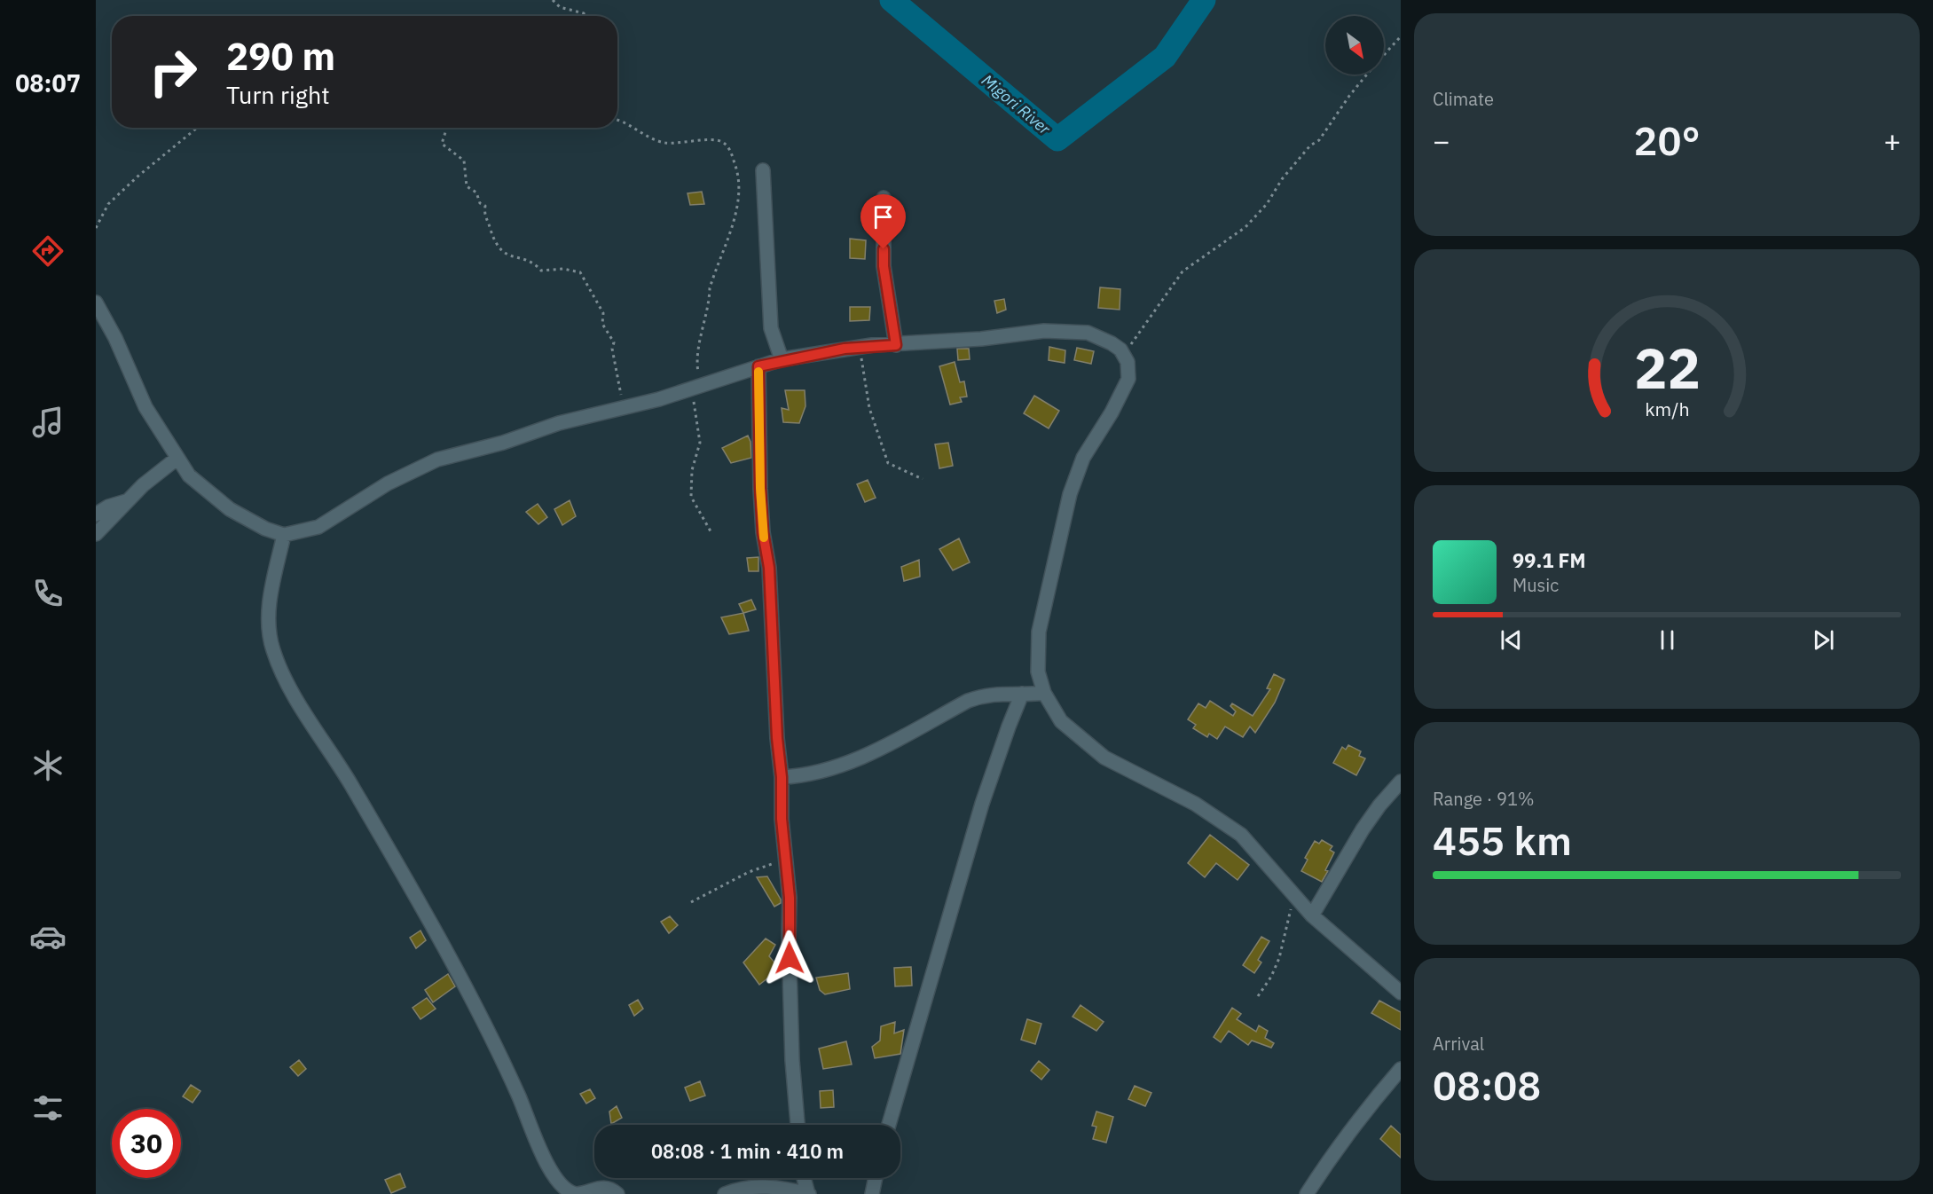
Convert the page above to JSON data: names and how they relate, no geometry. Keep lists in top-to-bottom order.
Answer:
{
  "water": ["Migori River"],
  "north": "bottom right",
  "page": {
    "tabs": "08:07",
    "tile": [
      "Climate",
      ["Range · 91%", "455 km"],
      ["Arrival", "08:08"]
    ],
    "turn": ["290 m", "Turn right"],
    "heat": ["−", "20°", "+"],
    "song": ["99.1 FM", "Music"],
    "limit": "30",
    "trip": "08:08 · 1 min · 410 m",
    "gauge": ["22", "km/h"]
  }
}
